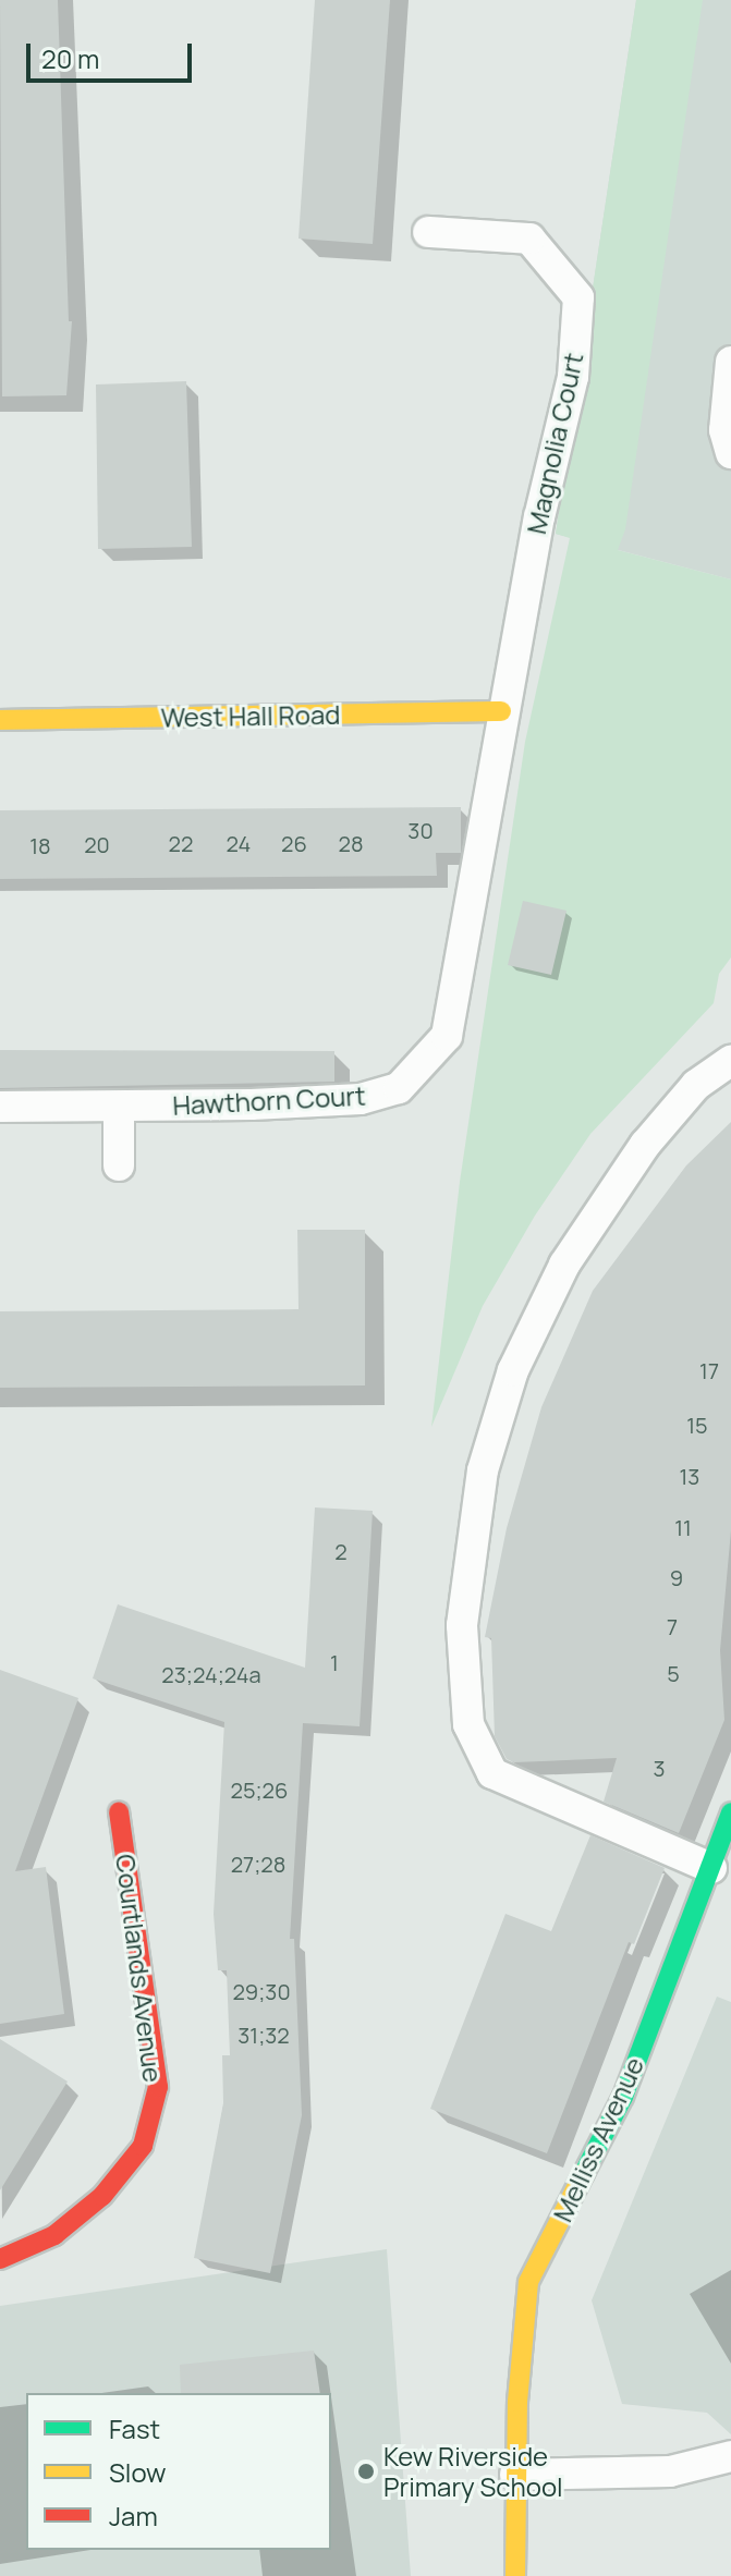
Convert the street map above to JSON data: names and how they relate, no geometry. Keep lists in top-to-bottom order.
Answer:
{
  "streets": {
    "street": ["West Hall Road", "Courtlands Avenue", "Melliss Avenue"],
    "lane": ["Magnolia Court", "Hawthorn Court"]
  },
  "crossings": [
    ["Magnolia Court", "West Hall Road"],
    ["Magnolia Court", "Hawthorn Court"],
    ["West Hall Road", "Hawthorn Court"]
  ],
  "places": ["Kew Riverside Primary School"],
  "house_numbers": [
    "30",
    "22",
    "24",
    "26",
    "28",
    "20",
    "18",
    "17",
    "15",
    "13",
    "11",
    "2",
    "9",
    "7",
    "1",
    "5",
    "23;24;24a",
    "3",
    "25;26",
    "27;28",
    "29;30",
    "31;32"
  ],
  "legend": ["Fast", "Slow", "Jam"],
  "scale_bar": "20 m"
}
